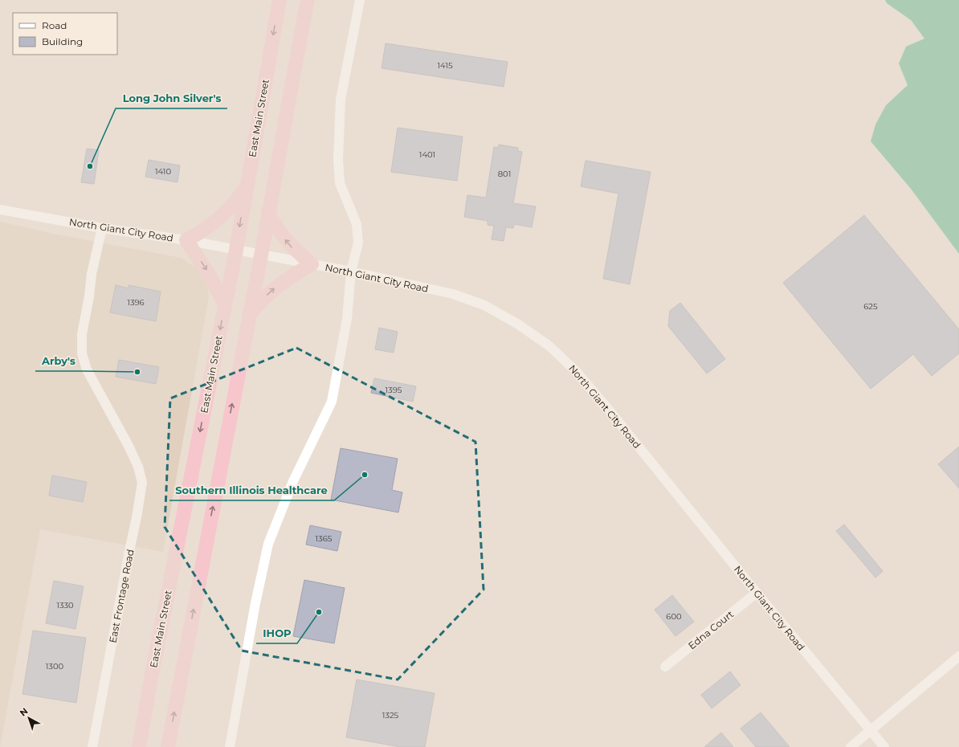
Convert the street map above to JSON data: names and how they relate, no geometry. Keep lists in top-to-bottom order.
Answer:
{
  "streets": {
    "highway": ["East Main Street"],
    "street": ["North Giant City Road", "East Frontage Road", "Edna Court"]
  },
  "crossings": [
    ["East Main Street", "North Giant City Road"],
    ["North Giant City Road", "East Frontage Road"],
    ["North Giant City Road", "Edna Court"]
  ],
  "places": [
    "Long John Silver's",
    "Arby's",
    "Southern Illinois Healthcare",
    "IHOP"
  ],
  "house_numbers": [
    "1415",
    "1401",
    "1410",
    "801",
    "1396",
    "625",
    "1395",
    "1365",
    "1330",
    "600",
    "1300",
    "1325"
  ],
  "legend": ["Road", "Building"],
  "north": "top left"
}
